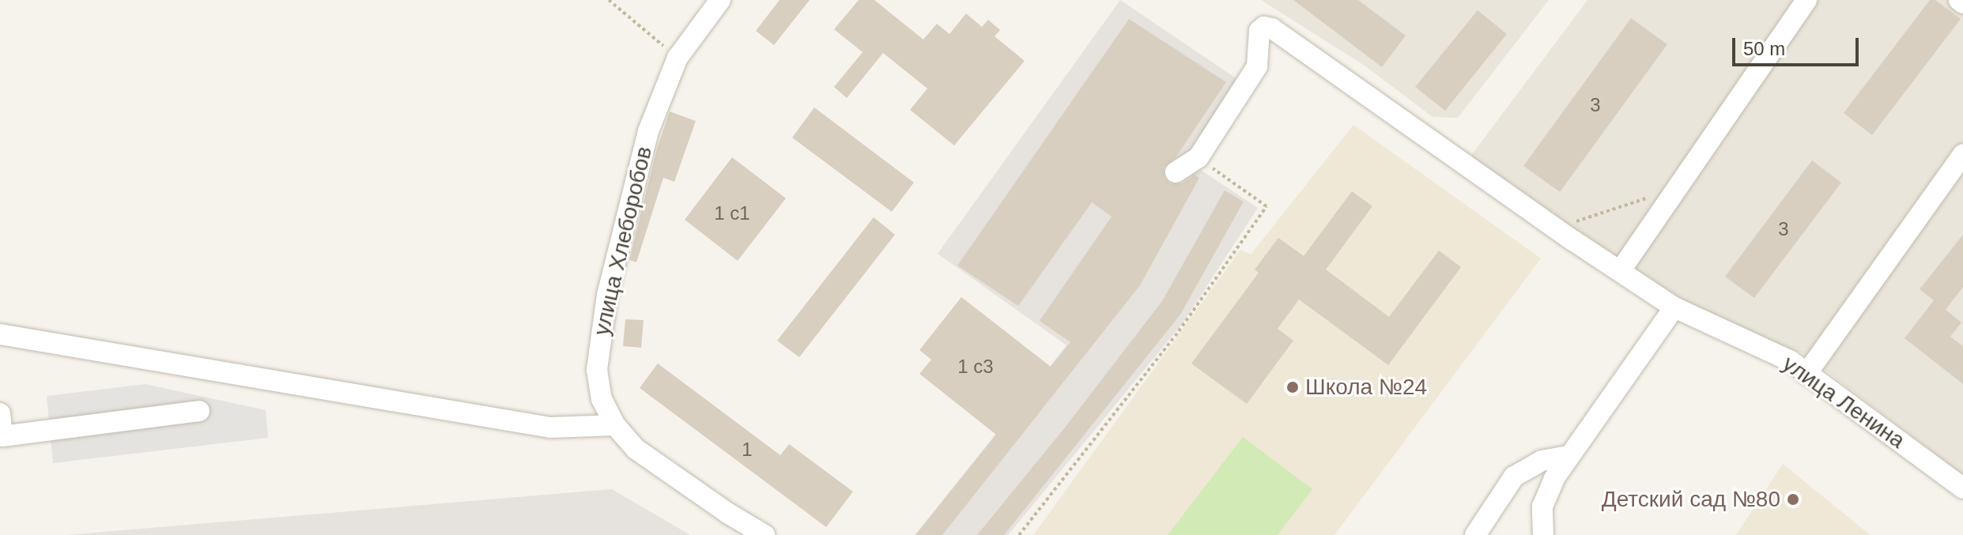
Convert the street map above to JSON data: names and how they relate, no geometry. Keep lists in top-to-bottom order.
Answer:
{
  "streets": {
    "street": ["улица Хлеборобов", "улица Ленина"]
  },
  "places": ["Школа №24", "Детский сад №80"],
  "house_numbers": [
    "3",
    "1 с1",
    "3",
    "1 с3",
    "1"
  ],
  "scale_bar": "50 m"
}
